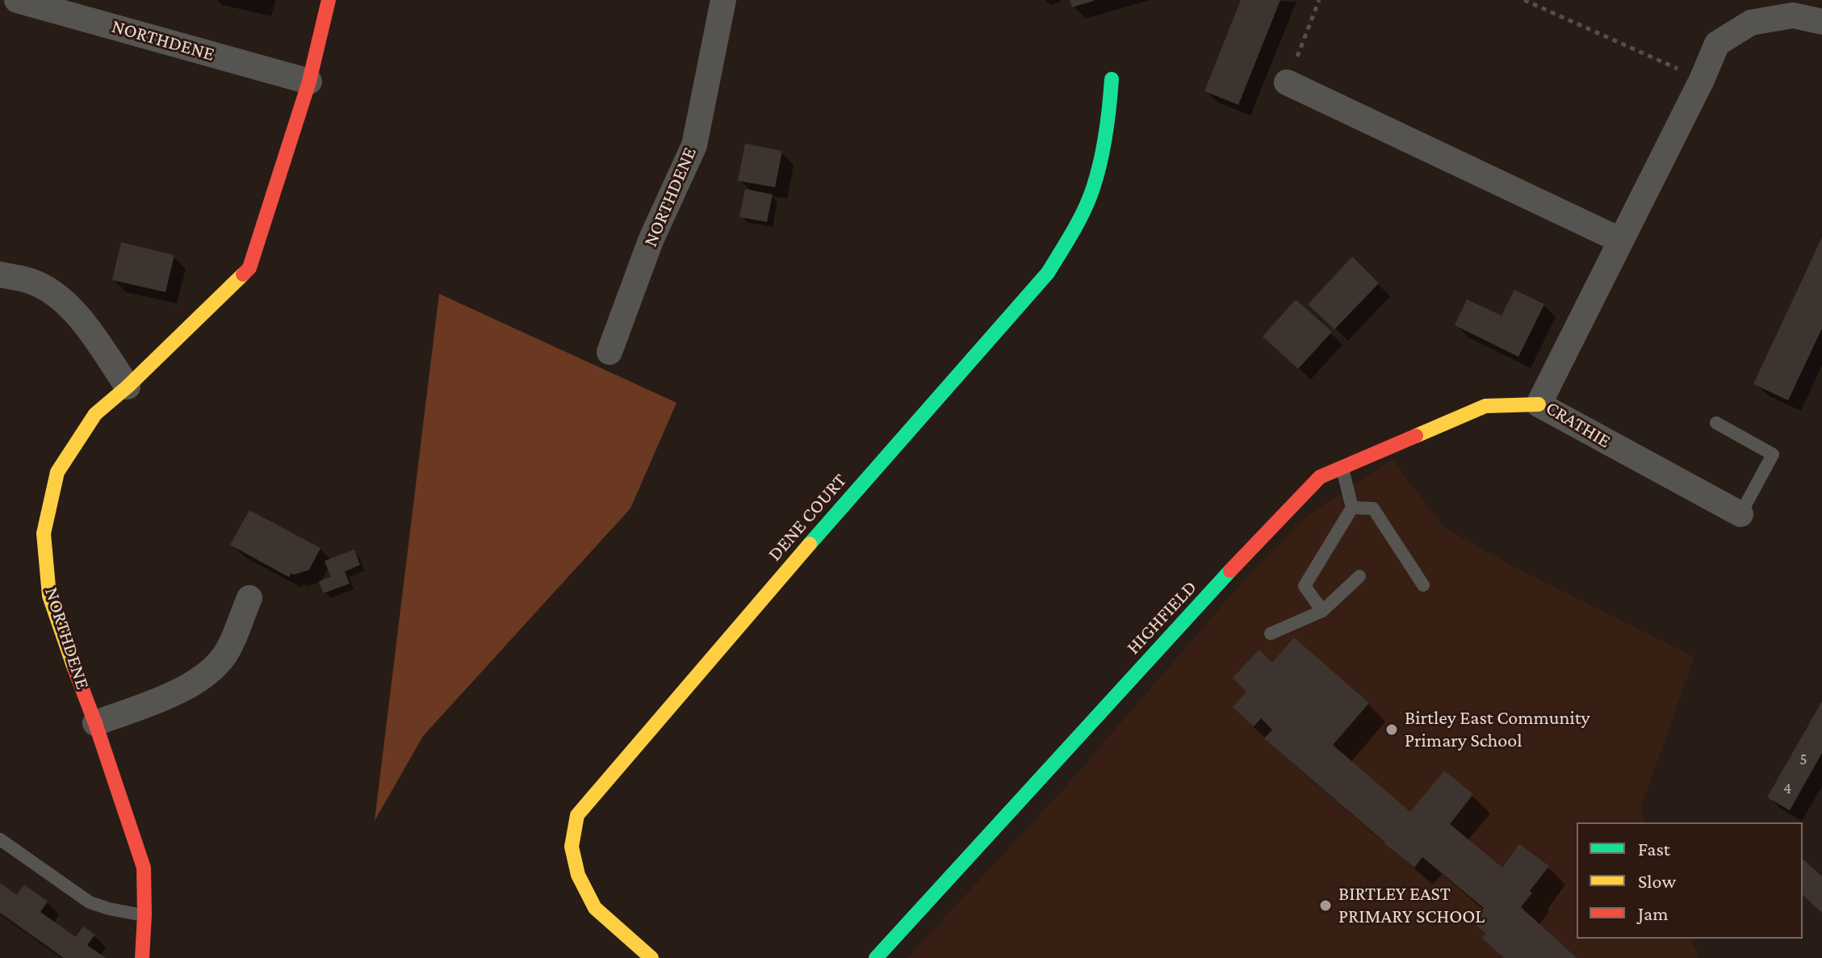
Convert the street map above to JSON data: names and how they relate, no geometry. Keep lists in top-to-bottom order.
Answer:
{
  "streets": {
    "street": [
      "NORTHDENE",
      "CRATHIE",
      "DENE COURT",
      "HIGHFIELD"
    ]
  },
  "crossings": [
    ["CRATHIE", "HIGHFIELD"]
  ],
  "places": ["Birtley East Community Primary School", "BIRTLEY EAST PRIMARY SCHOOL"],
  "house_numbers": ["5", "4"],
  "legend": ["Fast", "Slow", "Jam"]
}
